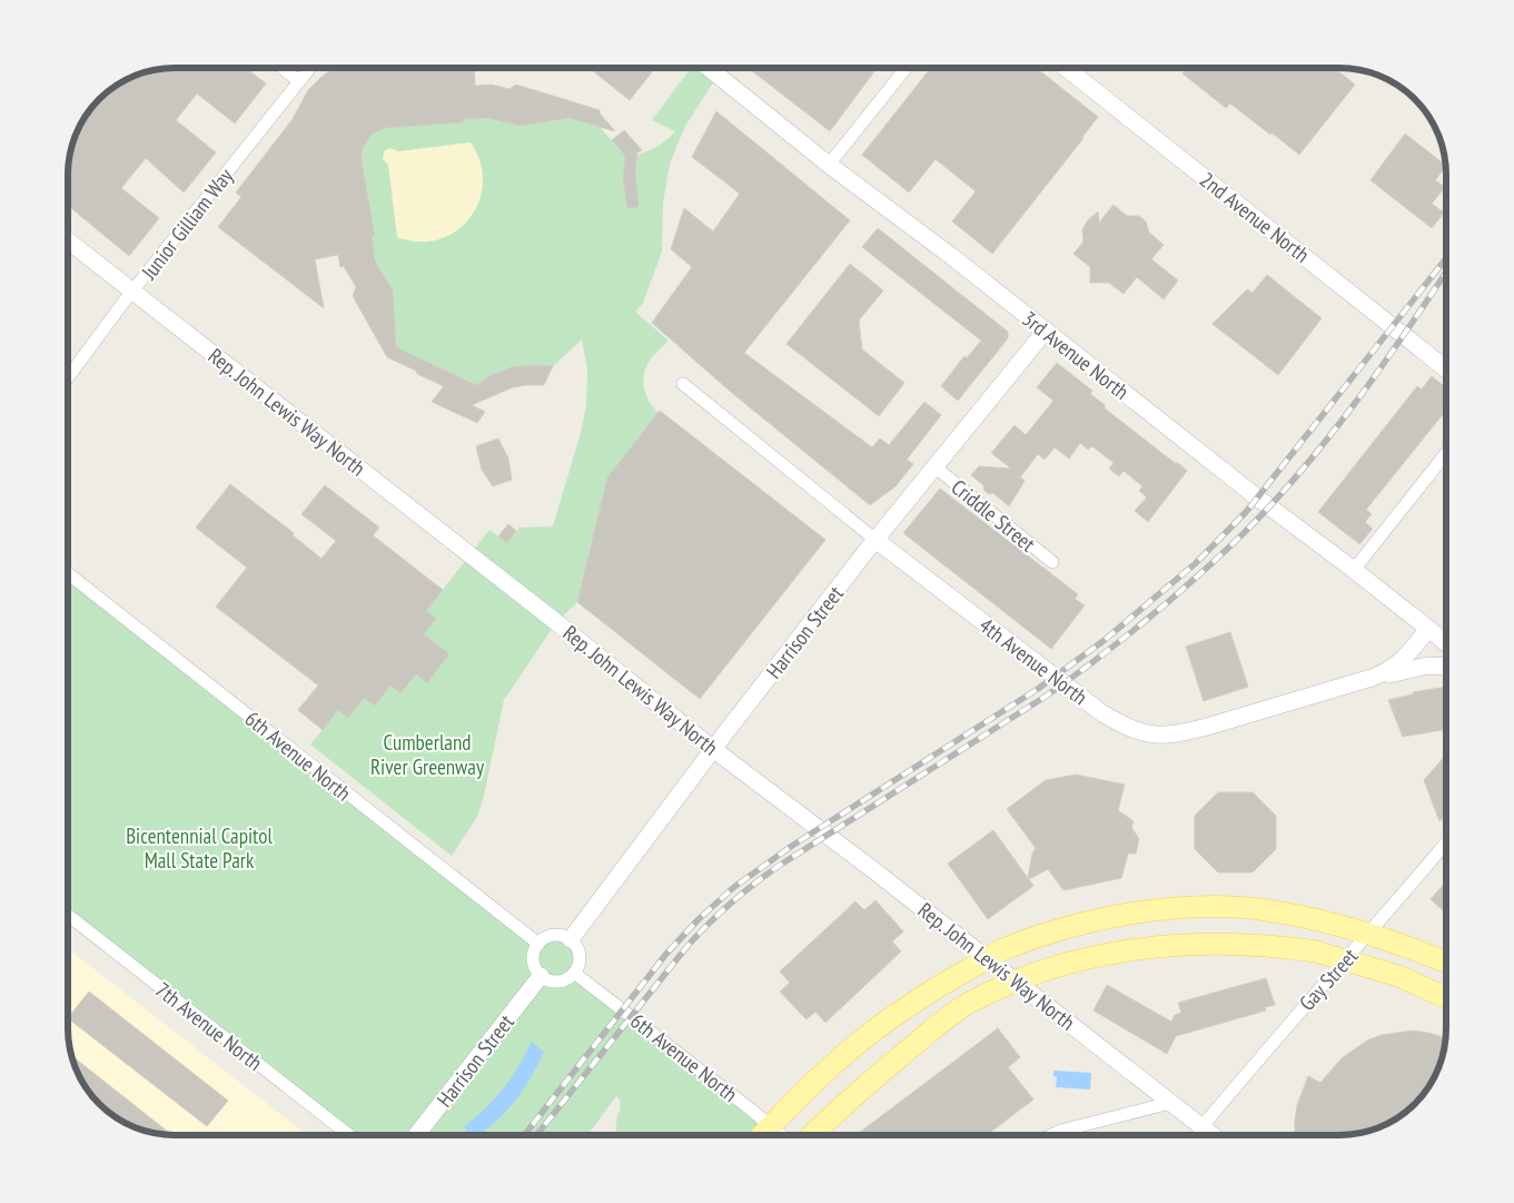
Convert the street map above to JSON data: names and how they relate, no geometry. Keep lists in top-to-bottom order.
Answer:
{
  "streets": {
    "street": [
      "2nd Avenue North",
      "Junior Gilliam Way",
      "3rd Avenue North",
      "Rep. John Lewis Way North",
      "Criddle Street",
      "Harrison Street",
      "4th Avenue North",
      "6th Avenue North",
      "Gay Street",
      "7th Avenue North"
    ]
  },
  "crossings": [
    ["Junior Gilliam Way", "Rep. John Lewis Way North"],
    ["3rd Avenue North", "Harrison Street"],
    ["3rd Avenue North", "4th Avenue North"],
    ["Rep. John Lewis Way North", "Harrison Street"],
    ["Rep. John Lewis Way North", "Gay Street"],
    ["Criddle Street", "Harrison Street"],
    ["Harrison Street", "4th Avenue North"],
    ["Harrison Street", "6th Avenue North"]
  ],
  "parks": ["Cumberland River Greenway", "Bicentennial Capitol Mall State Park"]
}
